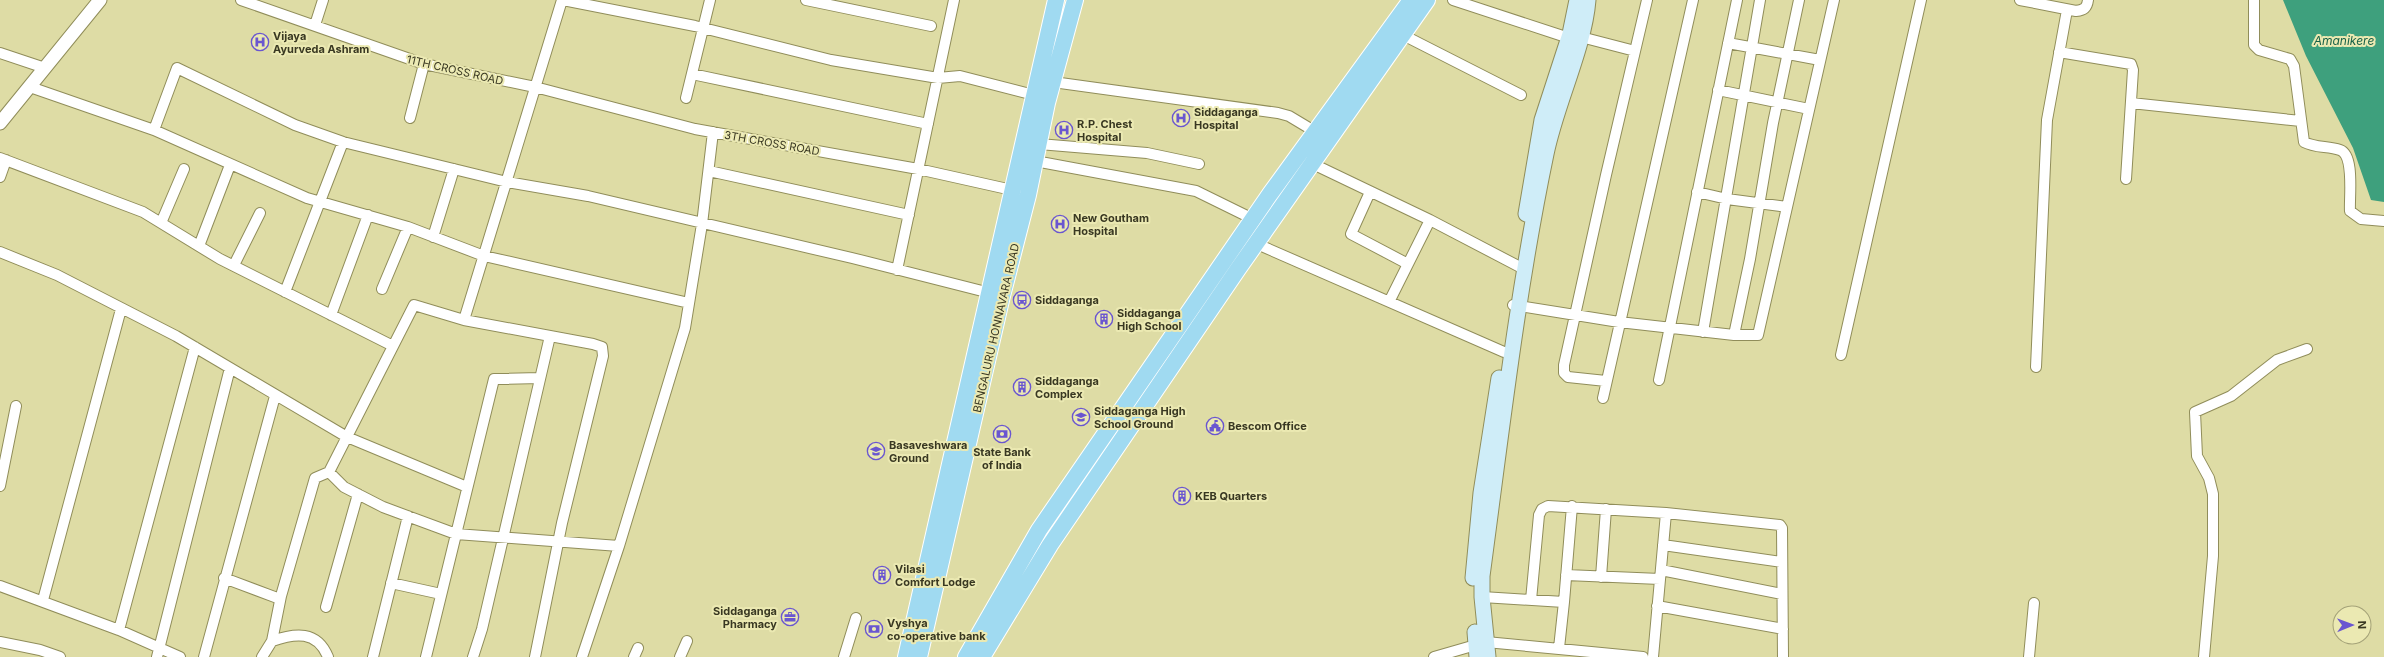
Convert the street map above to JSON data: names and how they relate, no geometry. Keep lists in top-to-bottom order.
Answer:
{
  "streets": {
    "main road": ["BENGALURU HONNAVARA ROAD"],
    "street": ["11TH CROSS ROAD", "3TH CROSS ROAD"]
  },
  "crossings": [
    ["11TH CROSS ROAD", "3TH CROSS ROAD"],
    ["3TH CROSS ROAD", "BENGALURU HONNAVARA ROAD"]
  ],
  "water": ["Amanikere"],
  "places": {
    "hospital": [
      "Vijaya Ayurveda Ashram",
      "Siddaganga Hospital",
      "R.P. Chest Hospital",
      "New Goutham Hospital"
    ],
    "bus stop": ["Siddaganga"],
    "building": [
      "Siddaganga High School",
      "Siddaganga Complex",
      "KEB Quarters",
      "Vilasi Comfort Lodge"
    ],
    "school or university": ["Siddaganga High School Ground", "Basaveshwara Ground"],
    "public building": ["Bescom Office"],
    "bank": ["State Bank of India", "Vyshya co-operative bank"],
    "office": ["Siddaganga Pharmacy"]
  },
  "north": "right"
}
